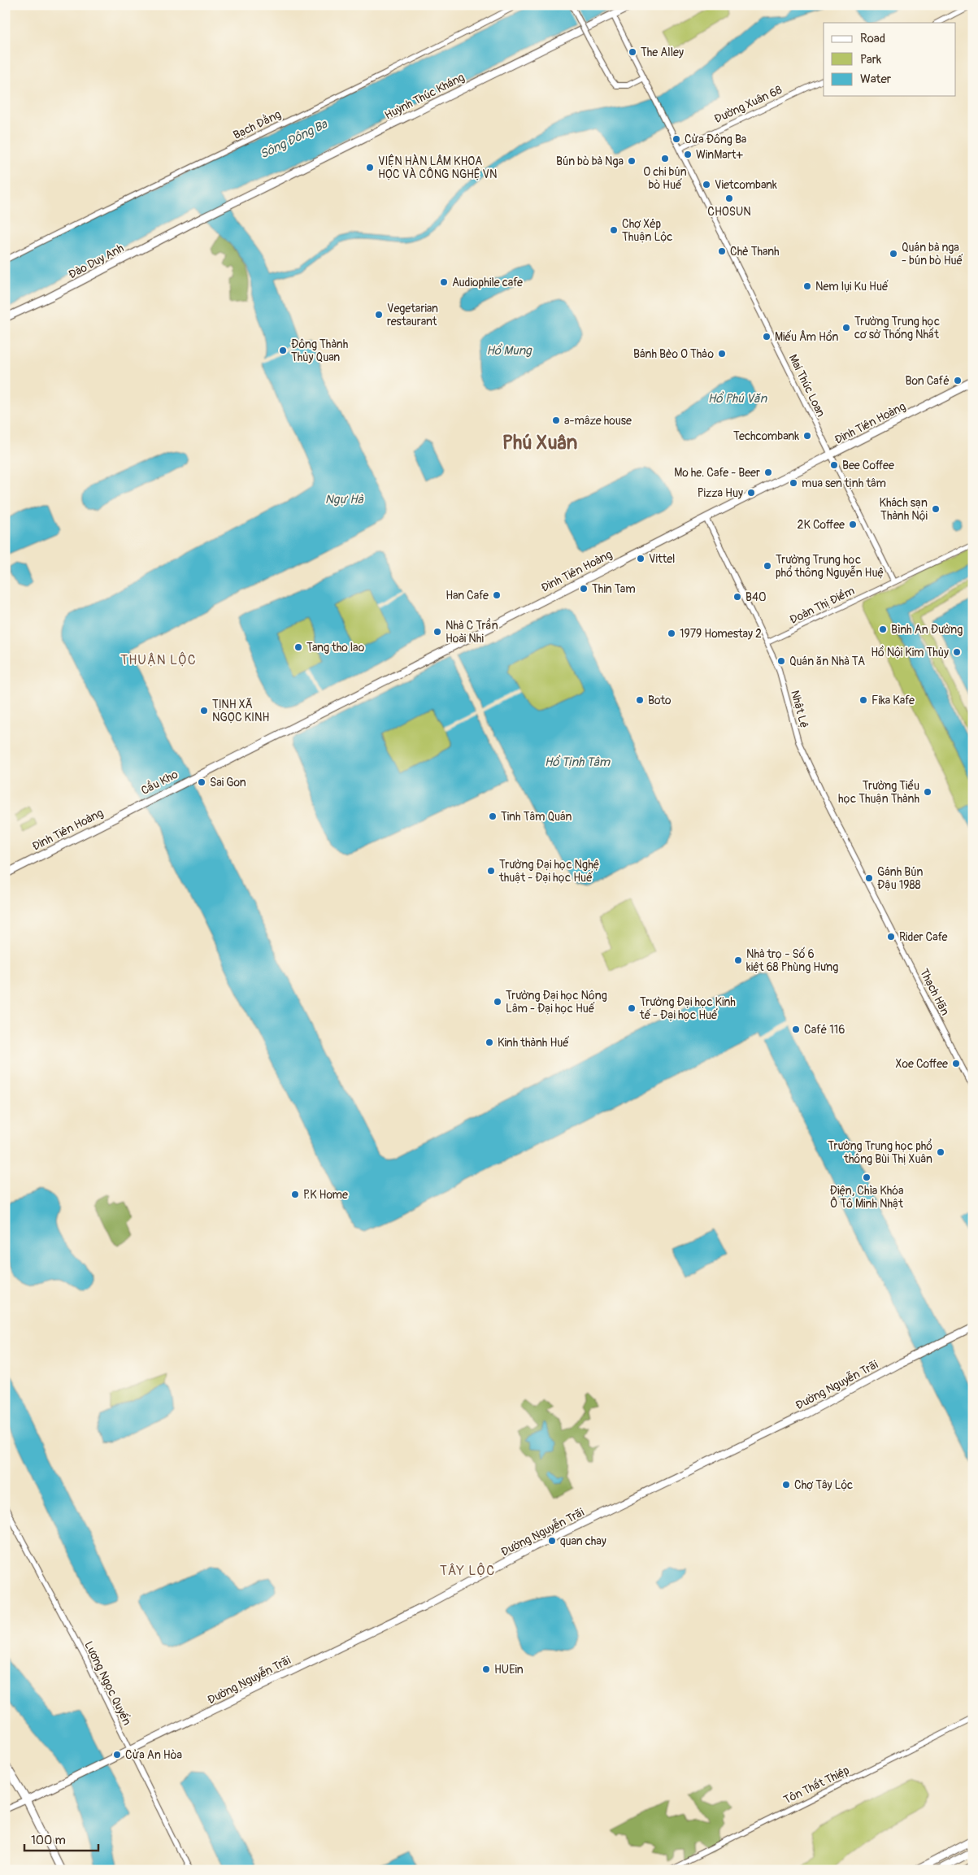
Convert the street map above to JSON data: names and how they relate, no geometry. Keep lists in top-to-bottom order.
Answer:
{
  "streets": {
    "main road": [
      "Huỳnh Thúc Kháng",
      "Đào Duy Anh",
      "Đinh Tiên Hoàng",
      "Cầu Kho",
      "Đường Nguyễn Trãi"
    ],
    "street": [
      "Đường Xuân 68",
      "Bạch Đằng",
      "Mai Thúc Loan",
      "Đoàn Thị Điểm",
      "Nhật Lệ",
      "Thạch Hãn",
      "Lương Ngọc Quyến",
      "Tôn Thất Thiệp"
    ]
  },
  "crossings": [
    ["Huỳnh Thúc Kháng", "Đào Duy Anh"],
    ["Đường Xuân 68", "Mai Thúc Loan"],
    ["Mai Thúc Loan", "Đinh Tiên Hoàng"],
    ["Mai Thúc Loan", "Đoàn Thị Điểm"],
    ["Đinh Tiên Hoàng", "Nhật Lệ"],
    ["Đinh Tiên Hoàng", "Cầu Kho"],
    ["Đoàn Thị Điểm", "Nhật Lệ"],
    ["Nhật Lệ", "Thạch Hãn"],
    ["Đường Nguyễn Trãi", "Lương Ngọc Quyến"]
  ],
  "districts": ["Phú Xuân", "THUẬN LỘC", "TÂY LỘC"],
  "water": [
    "Sông Đông Ba",
    "Hồ Mung",
    "Hồ Phú Văn",
    "Ngự Hà",
    "Hồ Tịnh Tâm"
  ],
  "places": [
    "The Alley",
    "Cửa Đông Ba",
    "WinMart+",
    "O chi bún bò Huế",
    "Bún bò bà Nga",
    "VIỆN HÀN LÂM KHOA HỌC VÀ CÔNG NGHỆ VN",
    "Vietcombank",
    "CHOSUN",
    "Chợ Xép Thuận Lộc",
    "Chè Thanh",
    "Quán bà nga - bún bò Huế",
    "Audiophile cafe",
    "Nem lụi Ku Huế",
    "Vegetarian restaurant",
    "Trường Trung học cơ sở Thống Nhất",
    "Miếu Âm Hồn",
    "Đông Thành Thủy Quan",
    "Bánh Bèo O Thảo",
    "Bon Café",
    "a-mâze house",
    "Techcombank",
    "Bee Coffee",
    "Mo he. Cafe - Beer",
    "mua sen tịnh tâm",
    "Pizza Huy",
    "Khách sạn Thành Nội",
    "2K Coffee",
    "Vittel",
    "Trường Trung học phổ thông Nguyễn Huệ",
    "Thin Tam",
    "Han Cafe",
    "B40",
    "Bình An Đường",
    "Nhà C Trần Hoài Nhi",
    "1979 Homestay 2",
    "Tang tho lao",
    "Hồ Nội Kim Thủy",
    "Quán ăn Nhà TA",
    "Boto",
    "Fika Kafe",
    "TỊNH XÃ NGỌC KINH",
    "Sai Gon",
    "Trường Tiểu học Thuận Thành",
    "Tinh Tâm Quán",
    "Trường Đại học Nghệ thuật - Đại học Huế",
    "Gánh Bún Đậu 1988",
    "Rider Cafe",
    "Nhà trọ - Số 6 kiệt 68 Phùng Hưng",
    "Trường Đại học Nông Lâm - Đại học Huế",
    "Trường Đại học Kinh tế - Đại học Huế",
    "Café 116",
    "Kinh thành Huế",
    "Xoe Coffee",
    "Trường Trung học phổ thông Bùi Thị Xuân",
    "Điện, Chìa Khóa Ô Tô Minh Nhật",
    "P.K Home",
    "Chợ Tây Lộc",
    "quan chay",
    "HUEin",
    "Cửa An Hòa"
  ],
  "legend": ["Road", "Park", "Water"],
  "scale_bar": "100 m"
}
